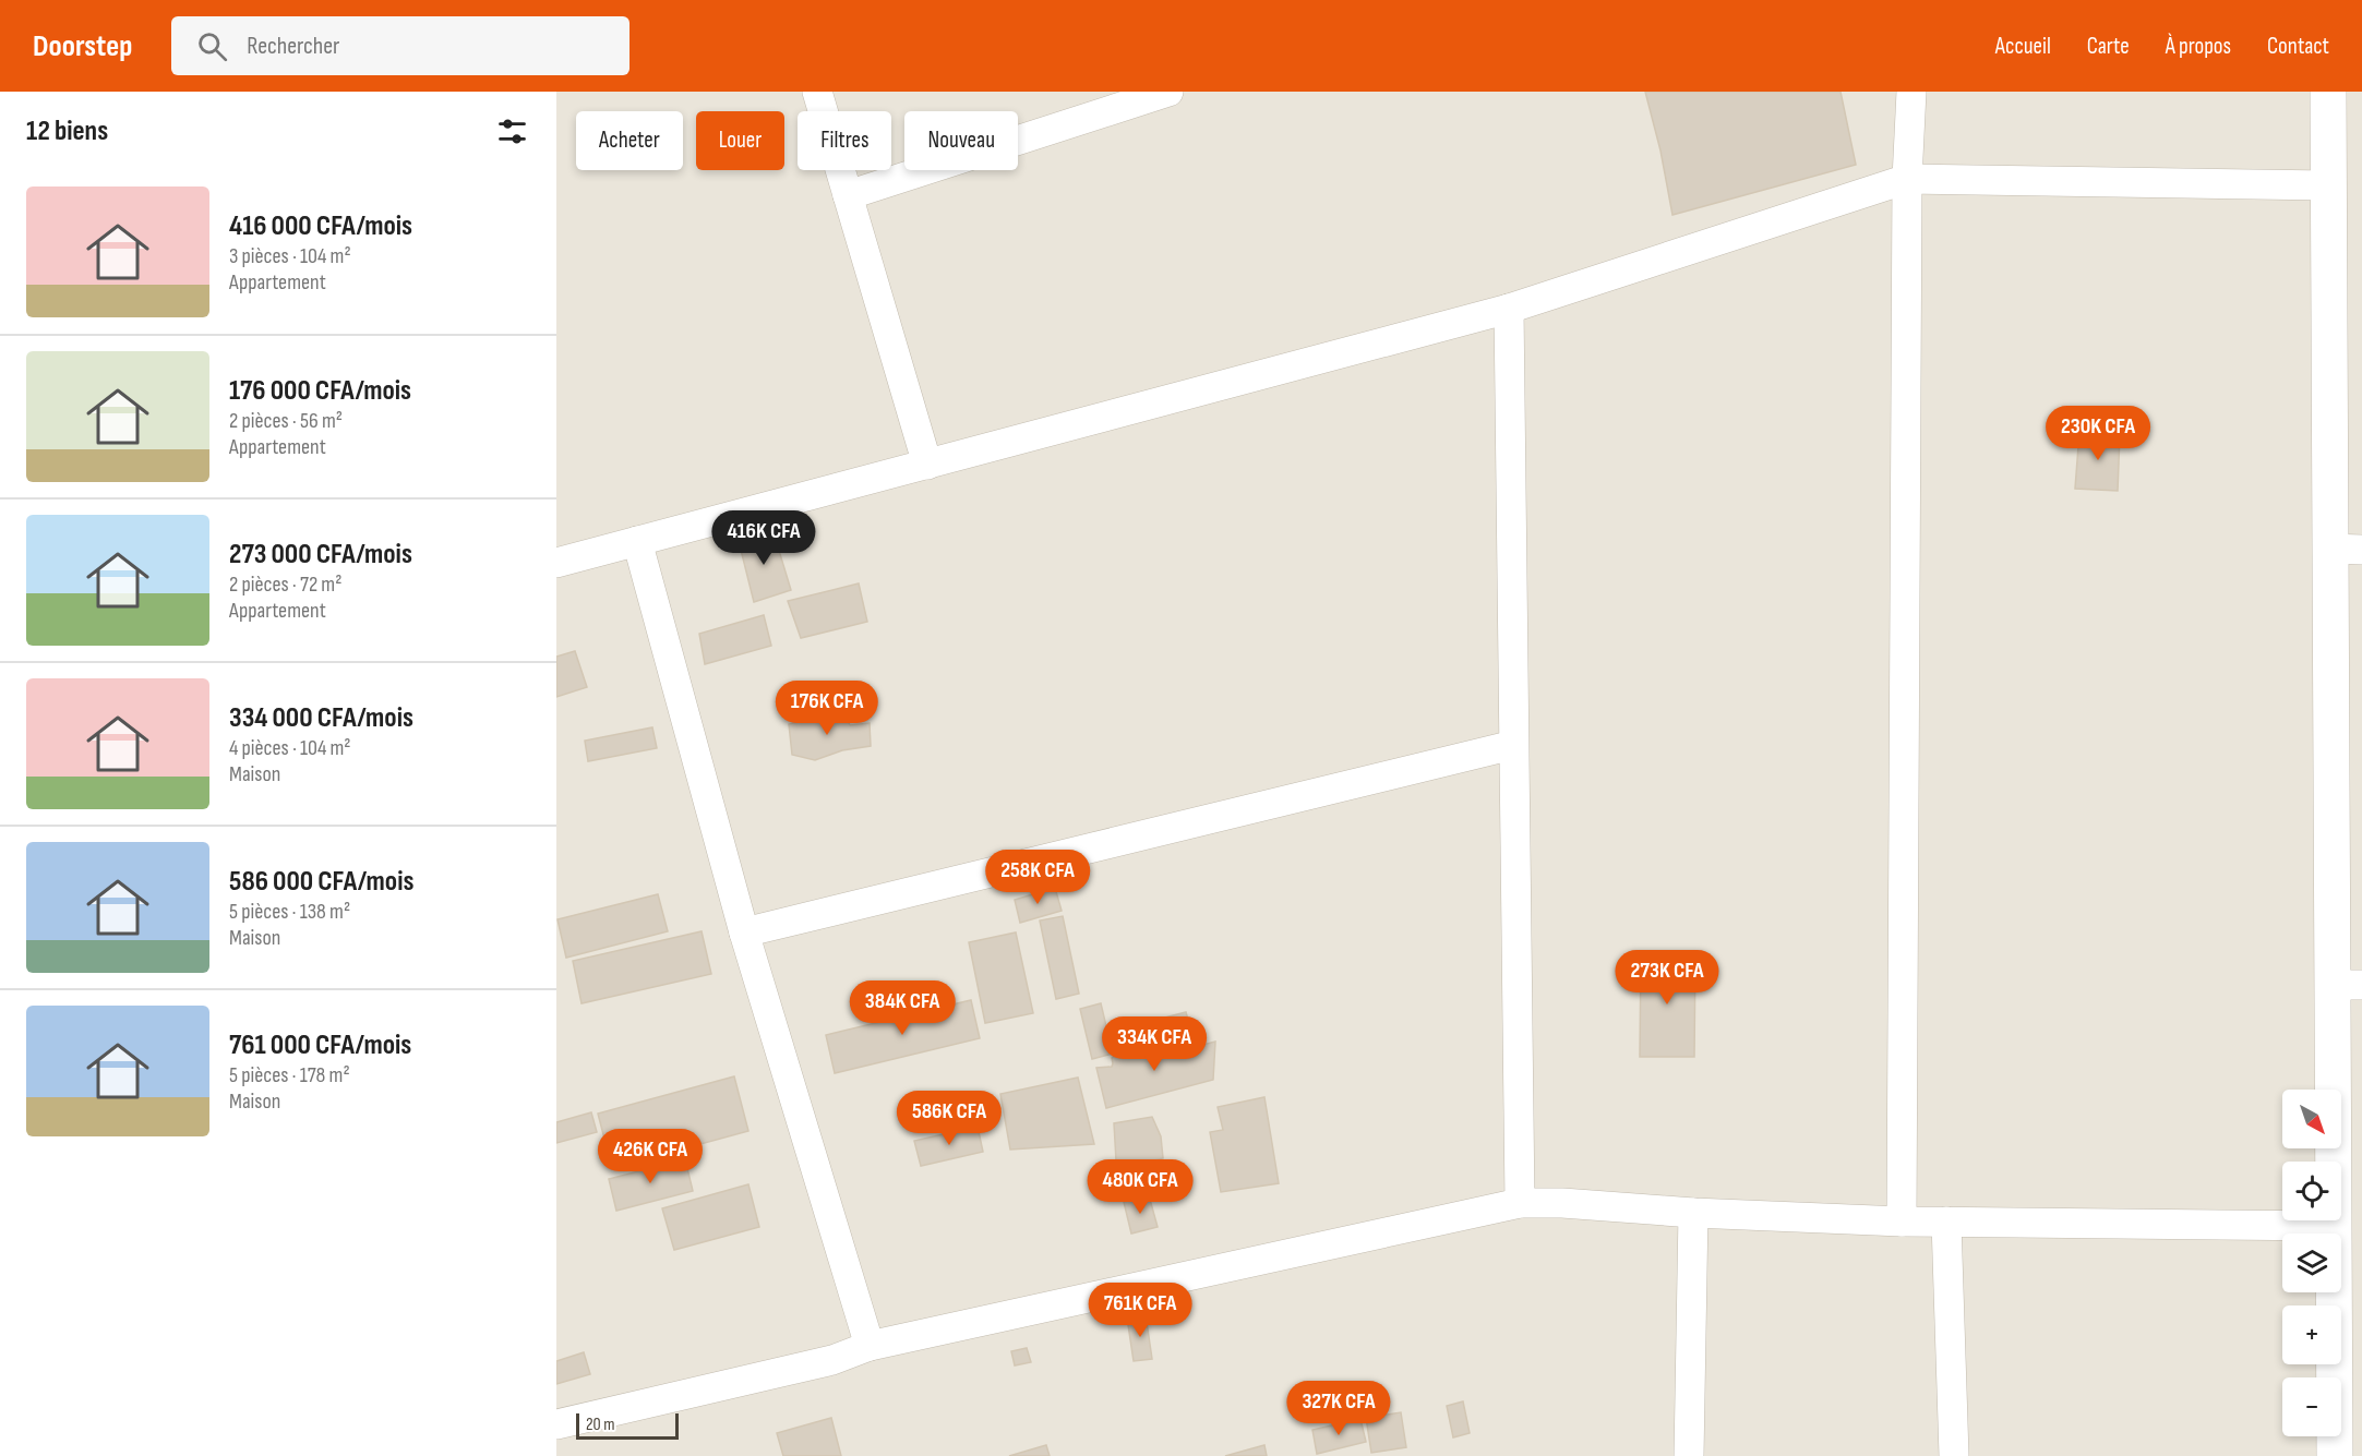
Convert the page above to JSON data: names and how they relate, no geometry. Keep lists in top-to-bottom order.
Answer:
{
  "scale_bar": "20 m",
  "north": "bottom right",
  "page": {
    "header": "Doorstep",
    "search": "Rechercher",
    "nav": [
      "Accueil",
      "Carte",
      "À propos",
      "Contact"
    ],
    "heading": "12 biens",
    "chip": [
      "Acheter",
      "Louer",
      "Filtres",
      "Nouveau"
    ],
    "list": [
      {
        "name": "416 000 CFA/mois",
        "note": "3 pièces · 104 m² · Appartement"
      },
      {
        "name": "176 000 CFA/mois",
        "note": "2 pièces · 56 m² · Appartement"
      },
      {
        "name": "273 000 CFA/mois",
        "note": "2 pièces · 72 m² · Appartement"
      },
      {
        "name": "334 000 CFA/mois",
        "note": "4 pièces · 104 m² · Maison"
      },
      {
        "name": "586 000 CFA/mois",
        "note": "5 pièces · 138 m² · Maison"
      },
      {
        "name": "761 000 CFA/mois",
        "note": "5 pièces · 178 m² · Maison"
      }
    ],
    "price": [
      "230K CFA",
      "416K CFA",
      "176K CFA",
      "258K CFA",
      "273K CFA",
      "384K CFA",
      "334K CFA",
      "586K CFA",
      "426K CFA",
      "480K CFA",
      "761K CFA",
      "327K CFA"
    ],
    "map_buttons": ["+", "−"],
    "scale": "20 m"
  }
}
